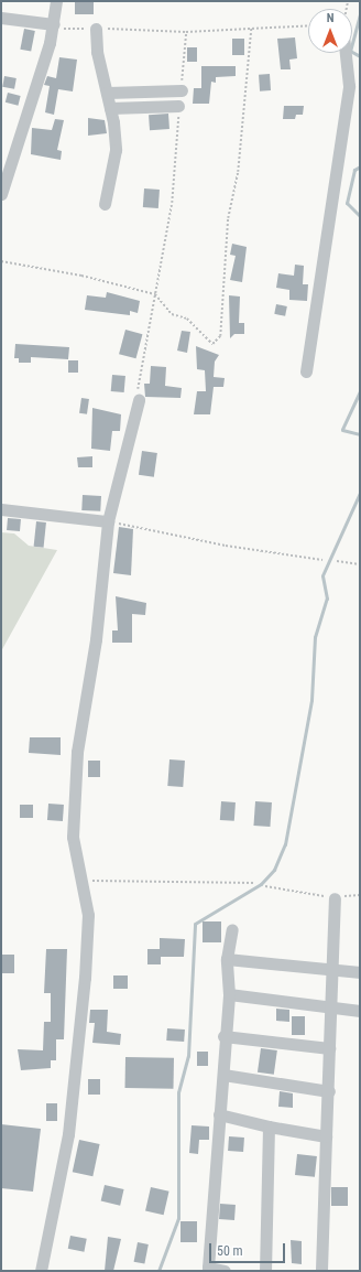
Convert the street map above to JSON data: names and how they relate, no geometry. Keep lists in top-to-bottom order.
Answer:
{
  "scale_bar": "50 m",
  "north": "top"
}
